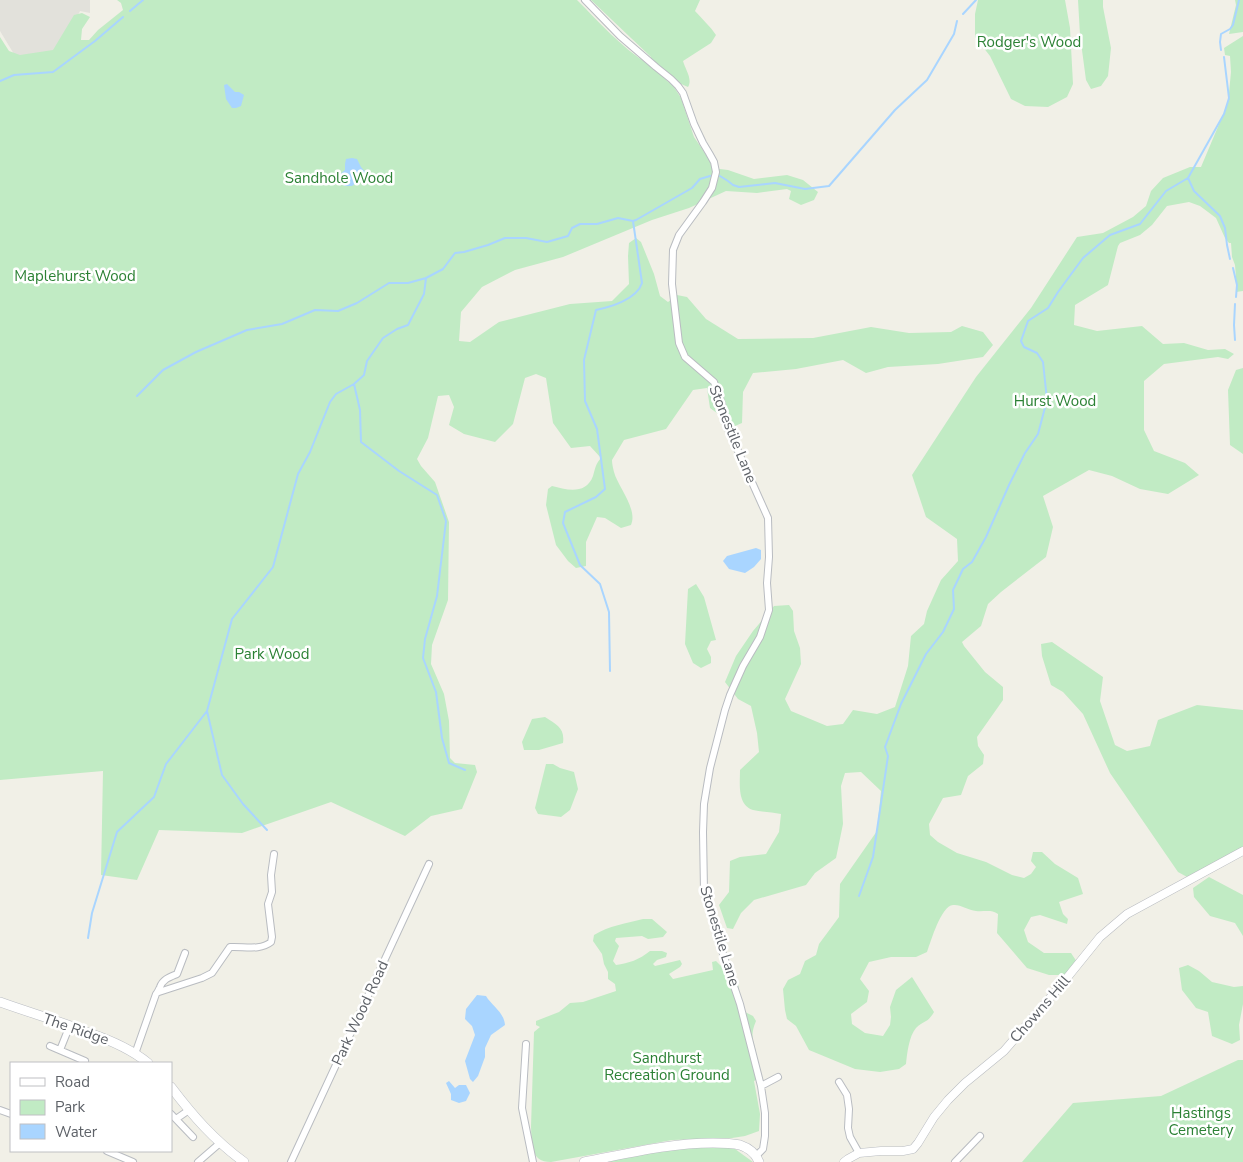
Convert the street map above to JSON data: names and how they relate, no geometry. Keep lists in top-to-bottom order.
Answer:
{
  "streets": {
    "main road": ["The Ridge"],
    "street": ["Stonestile Lane", "Chowns Hill", "Park Wood Road"]
  },
  "parks": [
    "Rodger's Wood",
    "Sandhole Wood",
    "Maplehurst Wood",
    "Hurst Wood",
    "Park Wood",
    "Sandhurst Recreation Ground",
    "Hastings Cemetery"
  ],
  "legend": ["Road", "Park", "Water"]
}
